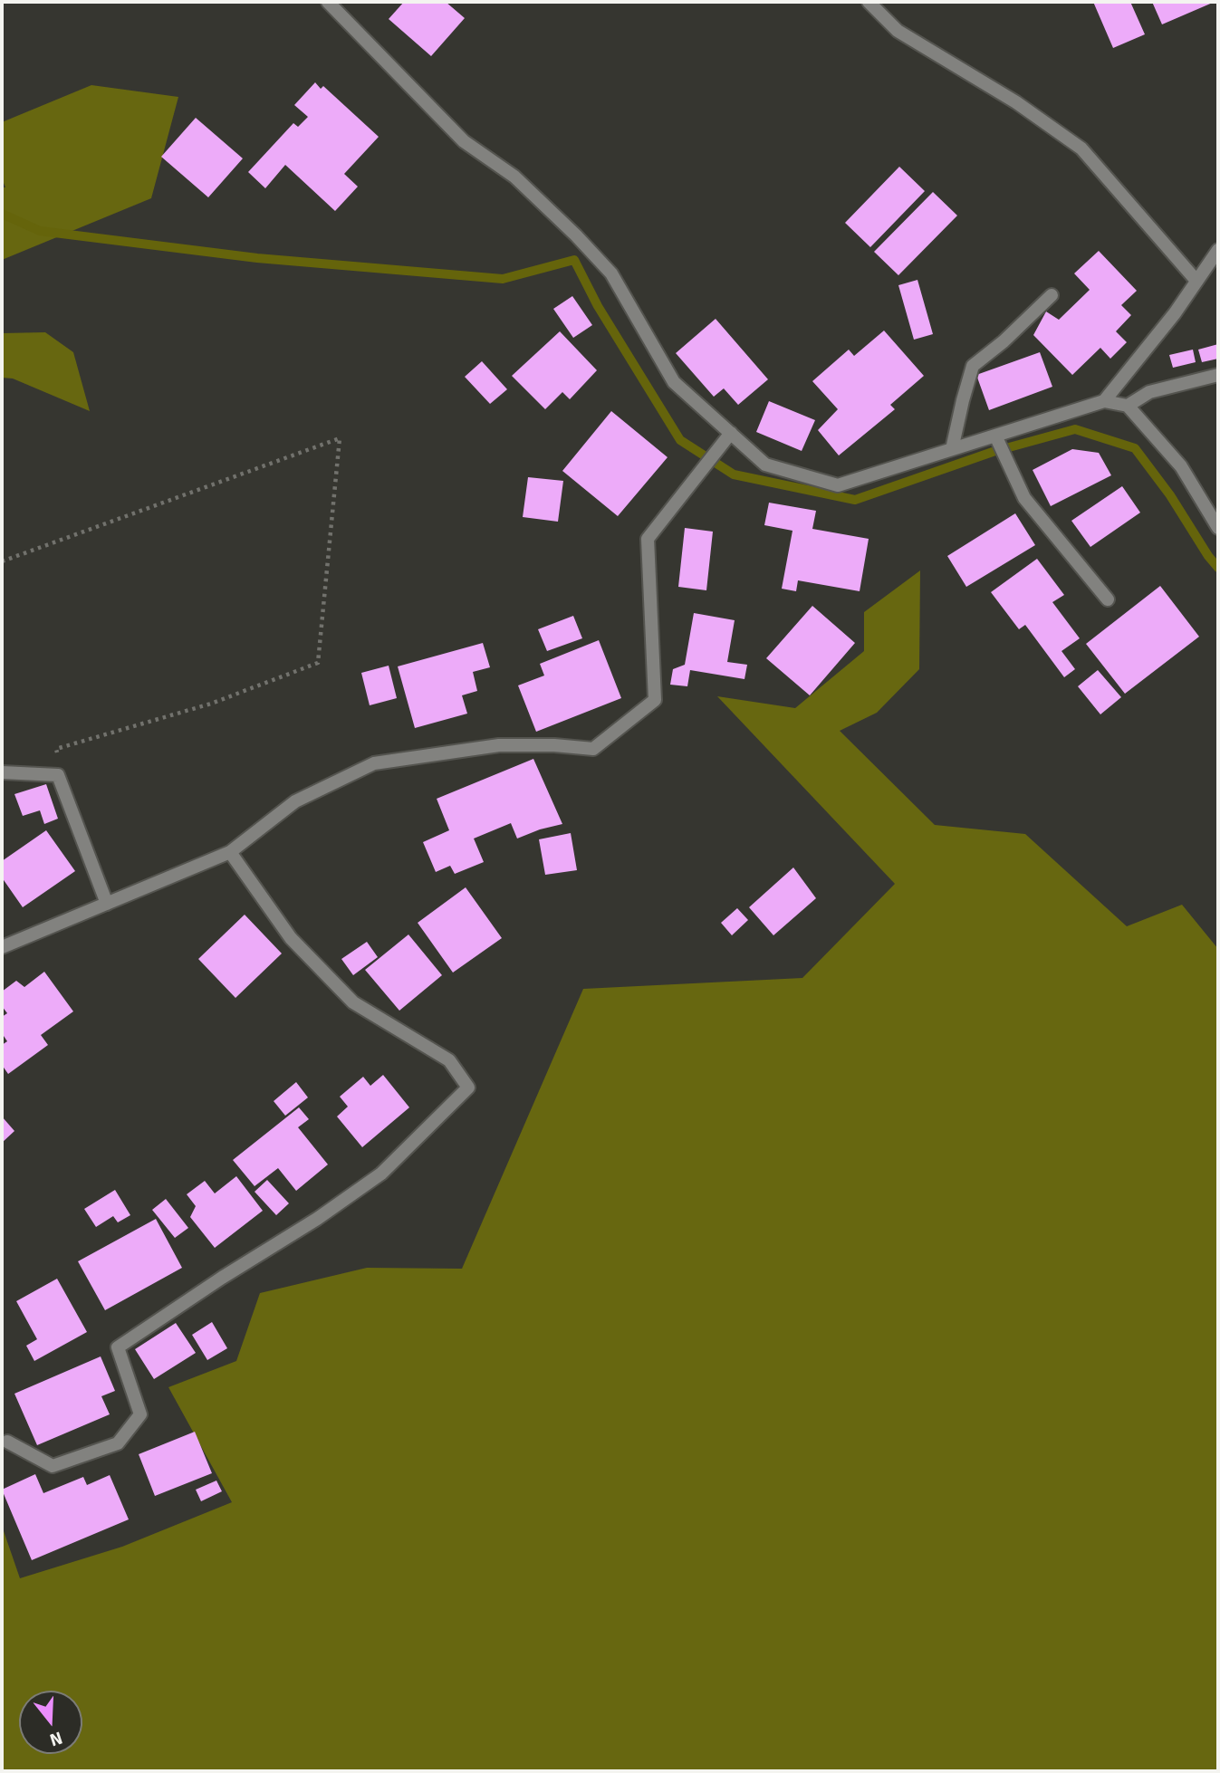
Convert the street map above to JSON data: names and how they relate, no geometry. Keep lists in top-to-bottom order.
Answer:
{
  "north": "bottom"
}
